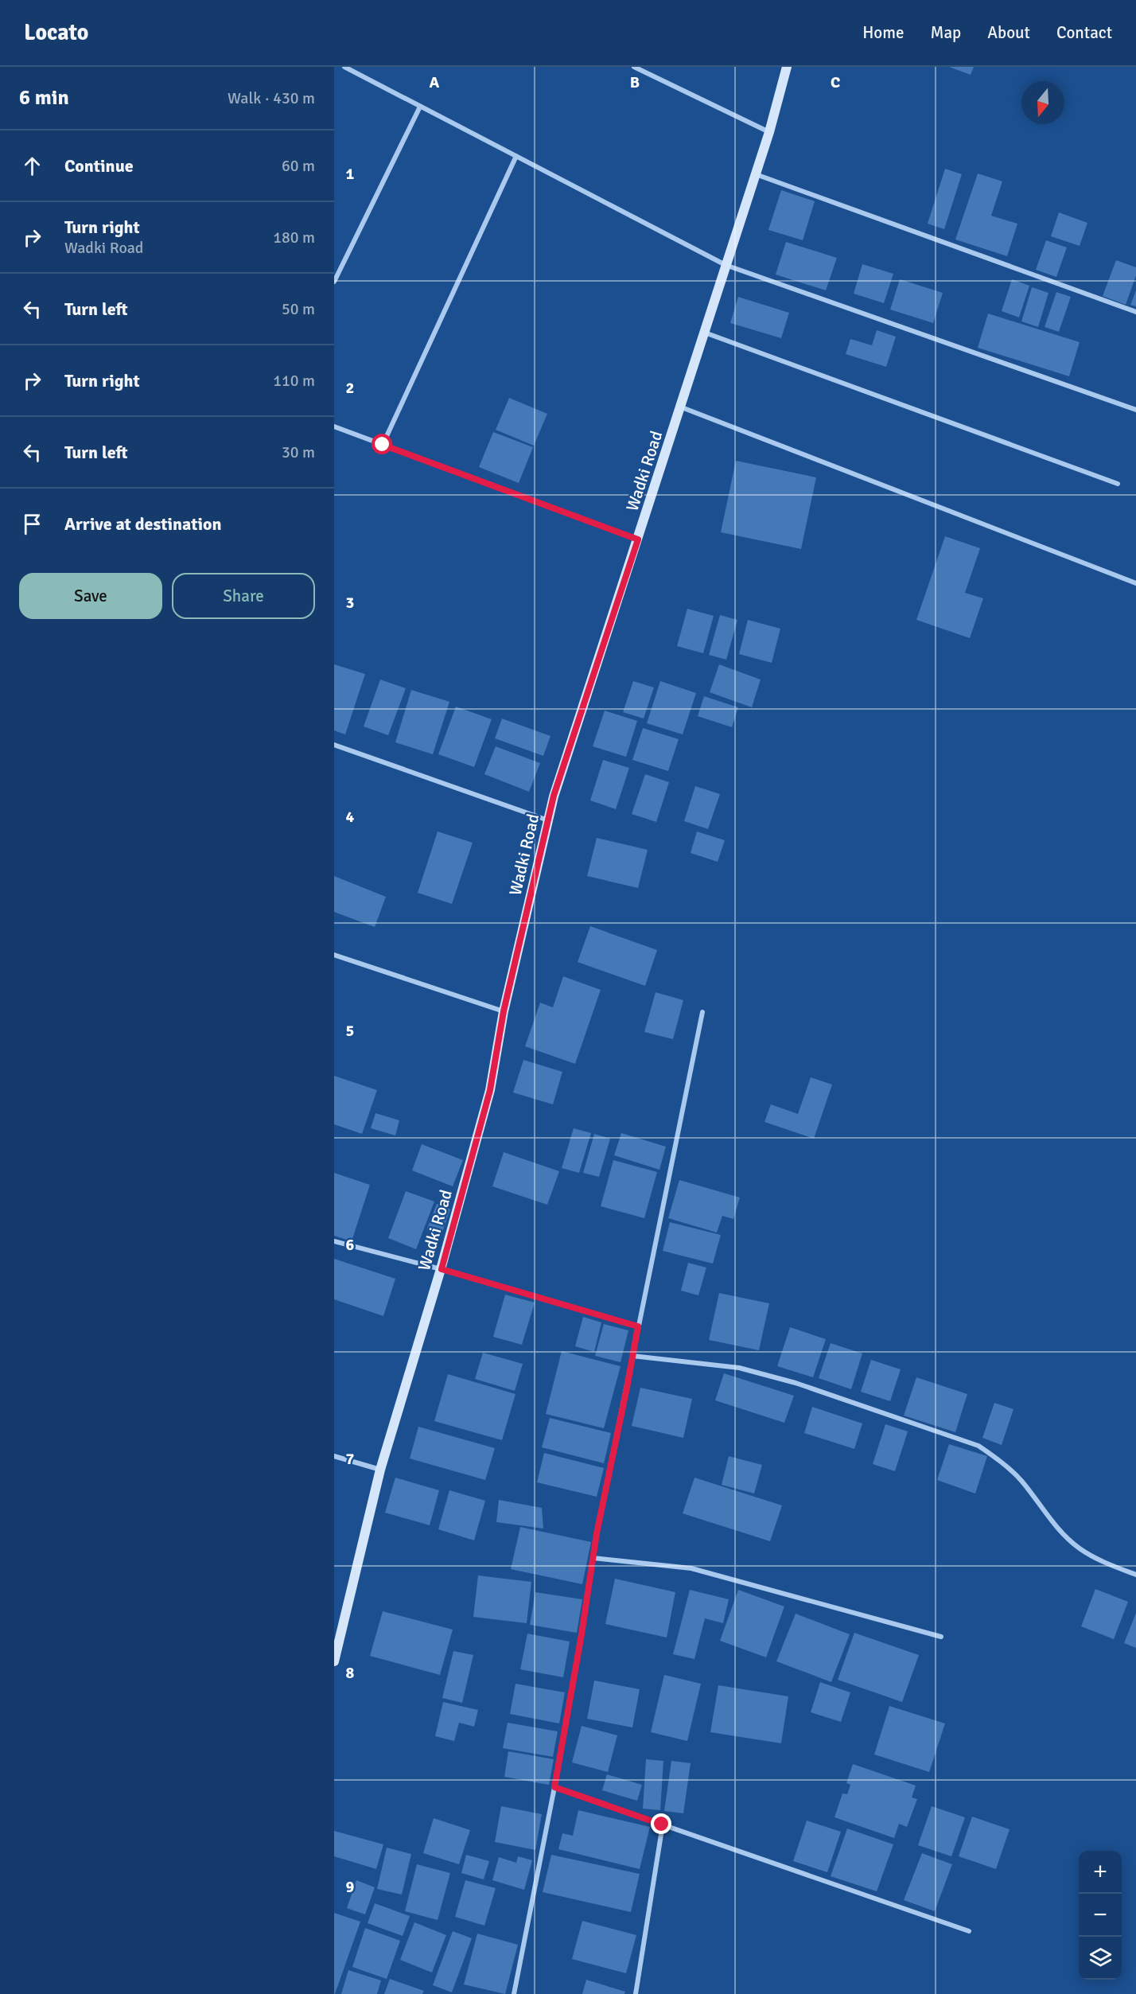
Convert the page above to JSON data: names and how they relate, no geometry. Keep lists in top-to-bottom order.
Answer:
{
  "streets": {
    "street": ["Wadki Road"]
  },
  "north": "bottom",
  "page": {
    "header": "Locato",
    "nav": [
      "Home",
      "Map",
      "About",
      "Contact"
    ],
    "heading": ["6 min", "Walk · 430 m"],
    "list": [
      ["Continue", "60 m"],
      ["Turn right", "Wadki Road", "180 m"],
      ["Turn left", "50 m"],
      ["Turn right", "110 m"],
      ["Turn left", "30 m"],
      "Arrive at destination"
    ],
    "buttons": ["Save", "Share"],
    "map_buttons": ["+", "−"]
  },
  "grid": {
    "columns": ["A", "B", "C"],
    "rows": [
      "1",
      "2",
      "3",
      "4",
      "5",
      "6",
      "7",
      "8",
      "9"
    ]
  }
}
